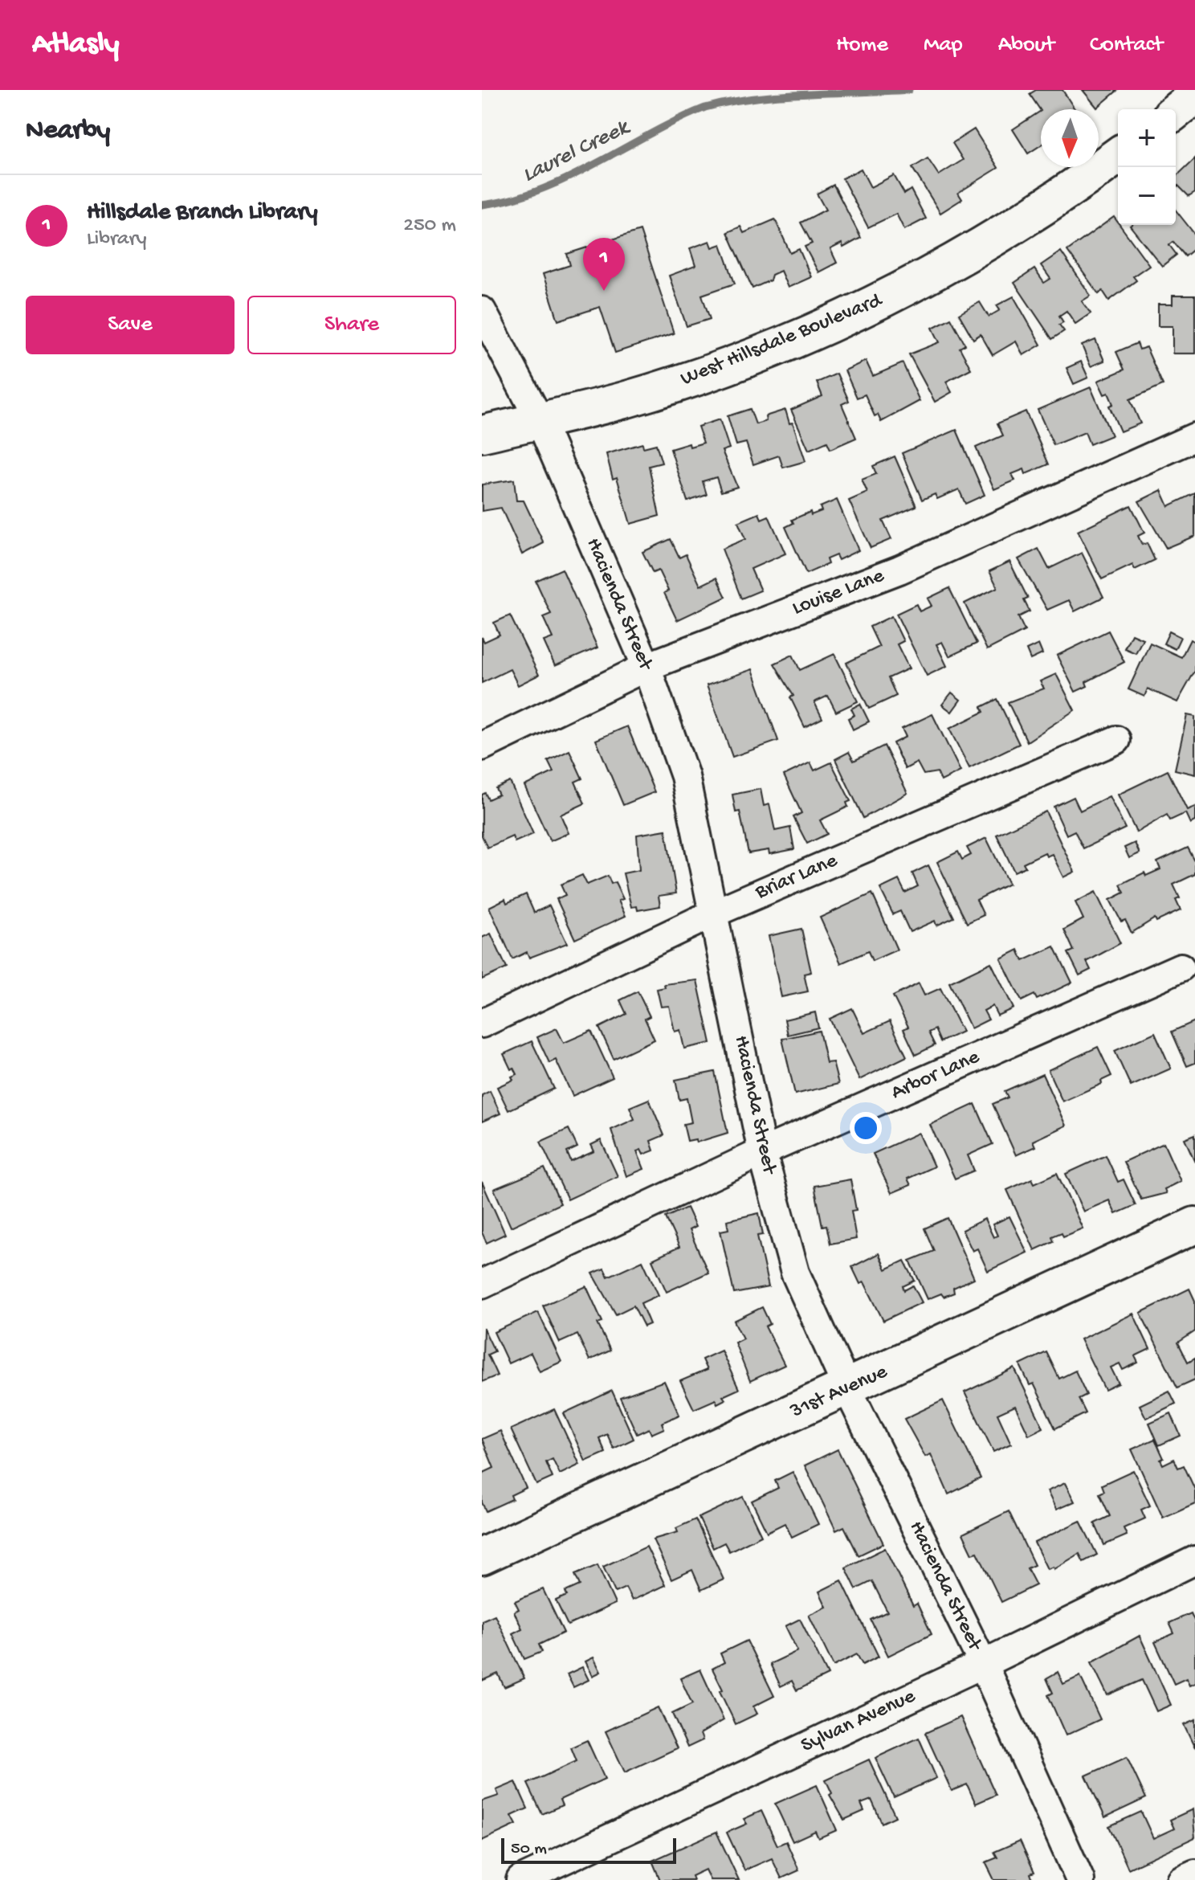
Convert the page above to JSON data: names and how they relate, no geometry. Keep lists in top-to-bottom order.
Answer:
{
  "streets": {
    "street": [
      "West Hillsdale Boulevard",
      "Louise Lane",
      "Hacienda Street",
      "Briar Lane",
      "Arbor Lane",
      "31st Avenue",
      "Sylvan Avenue"
    ]
  },
  "crossings": [
    ["West Hillsdale Boulevard", "Hacienda Street"],
    ["Louise Lane", "Hacienda Street"],
    ["Hacienda Street", "Briar Lane"],
    ["Hacienda Street", "Arbor Lane"],
    ["Hacienda Street", "31st Avenue"],
    ["Hacienda Street", "Sylvan Avenue"]
  ],
  "water": ["Laurel Creek"],
  "scale_bar": "50 m",
  "north": "bottom",
  "page": {
    "header": "Atlasly",
    "nav": [
      "Home",
      "Map",
      "About",
      "Contact"
    ],
    "heading": "Nearby",
    "map_buttons": ["+", "−"],
    "list": [
      {
        "mark": "1",
        "name": "Hillsdale Branch Library",
        "note": "Library",
        "value": "250 m"
      }
    ],
    "pins": "1",
    "buttons": ["Save", "Share"],
    "scale": "50 m"
  }
}
